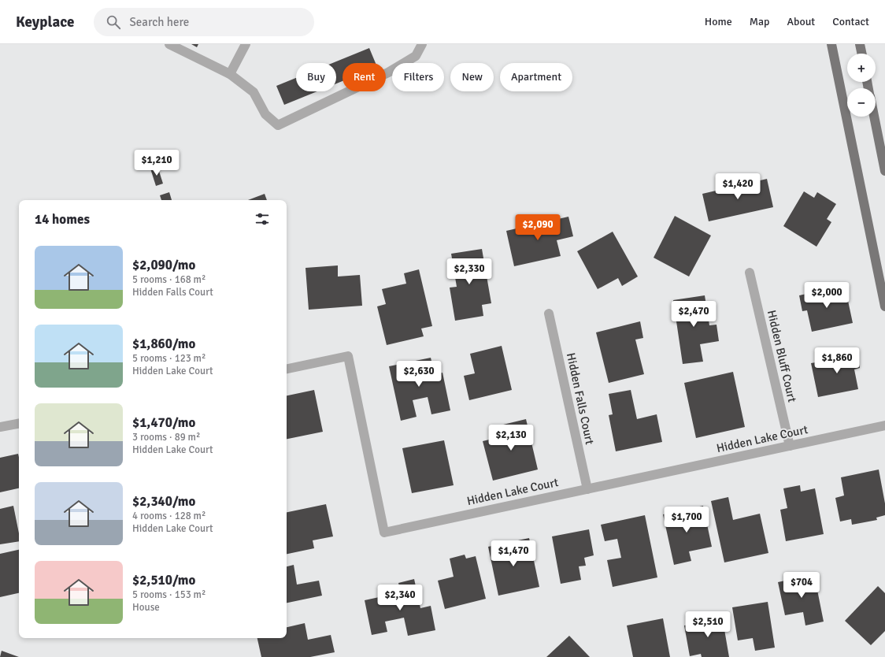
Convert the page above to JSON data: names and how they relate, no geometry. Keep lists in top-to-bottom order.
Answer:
{
  "streets": {
    "street": ["Hidden Bluff Court", "Hidden Falls Court", "Hidden Lake Court"]
  },
  "crossings": [
    ["Hidden Bluff Court", "Hidden Lake Court"],
    ["Hidden Falls Court", "Hidden Lake Court"]
  ],
  "page": {
    "header": "Keyplace",
    "search": "Search here",
    "nav": [
      "Home",
      "Map",
      "About",
      "Contact"
    ],
    "map_buttons": ["+", "−"],
    "chip": [
      "Buy",
      "Rent",
      "Filters",
      "New",
      "Apartment"
    ],
    "price": [
      "$1,210",
      "$1,420",
      "$2,090",
      "$2,330",
      "$2,000",
      "$2,470",
      "$1,860",
      "$2,630",
      "$2,130",
      "$1,700",
      "$1,470",
      "$704",
      "$2,340",
      "$2,510"
    ],
    "heading": "14 homes",
    "list": [
      {
        "name": "$2,090/mo",
        "note": "5 rooms · 168 m² · Hidden Falls Court"
      },
      {
        "name": "$1,860/mo",
        "note": "5 rooms · 123 m² · Hidden Lake Court"
      },
      {
        "name": "$1,470/mo",
        "note": "3 rooms · 89 m² · Hidden Lake Court"
      },
      {
        "name": "$2,340/mo",
        "note": "4 rooms · 128 m² · Hidden Lake Court"
      },
      {
        "name": "$2,510/mo",
        "note": "5 rooms · 153 m² · House"
      }
    ]
  }
}
